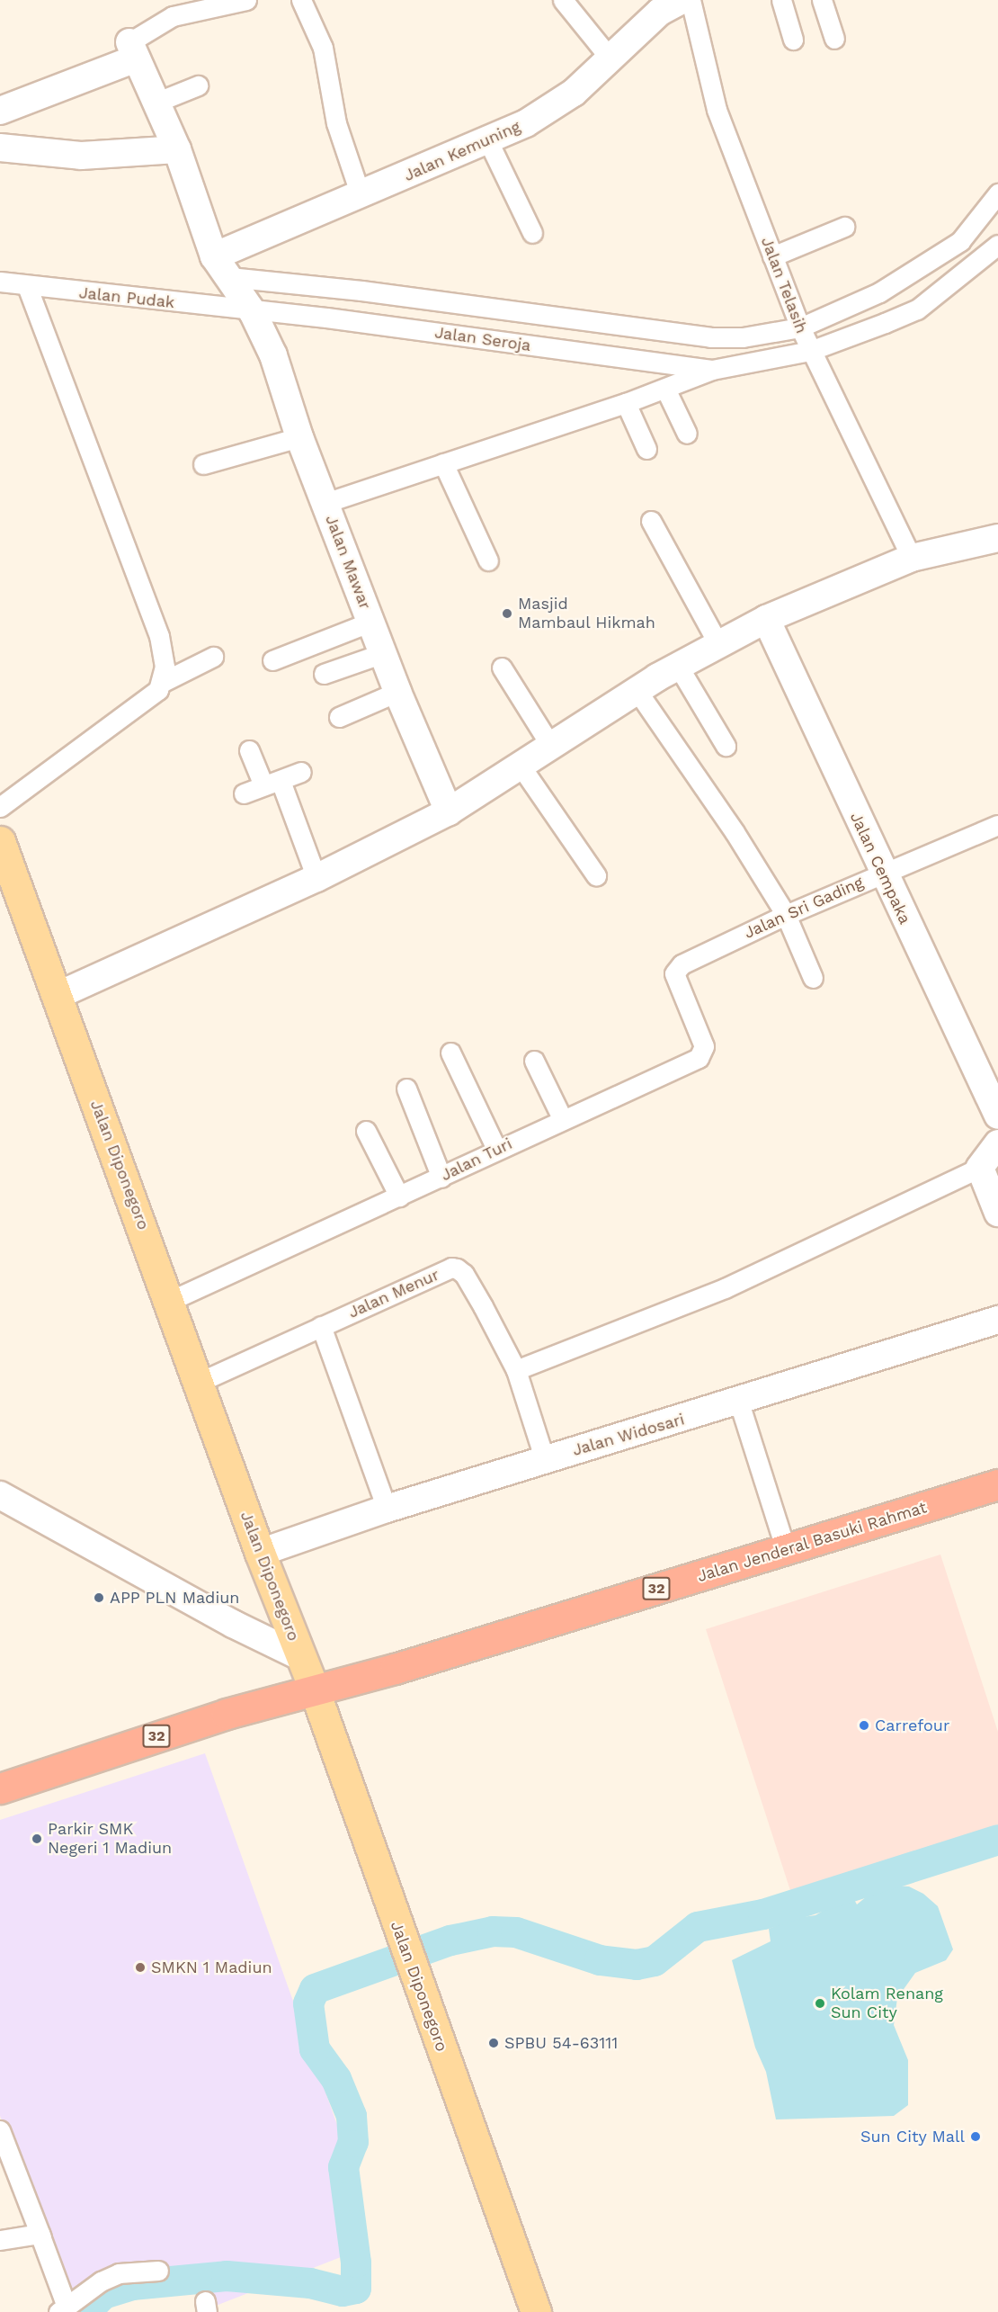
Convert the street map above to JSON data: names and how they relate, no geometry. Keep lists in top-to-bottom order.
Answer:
{
  "streets": {
    "highway": ["Jalan Jenderal Basuki Rahmat", "32"],
    "main road": [
      "Jalan Kemuning",
      "Jalan Mawar",
      "Jalan Cempaka",
      "Jalan Diponegoro",
      "Jalan Widosari"
    ],
    "street": [
      "Jalan Telasih",
      "Jalan Pudak",
      "Jalan Seroja",
      "Jalan Sri Gading",
      "Jalan Turi",
      "Jalan Menur"
    ]
  },
  "crossings": [
    ["Jalan Kemuning", "Jalan Mawar"],
    ["Jalan Pudak", "Jalan Seroja"],
    ["Jalan Pudak", "Jalan Mawar"],
    ["Jalan Seroja", "Jalan Mawar"],
    ["Jalan Cempaka", "Jalan Sri Gading"],
    ["Jalan Sri Gading", "Jalan Turi"],
    ["Jalan Turi", "Jalan Diponegoro"],
    ["Jalan Diponegoro", "Jalan Menur"],
    ["Jalan Diponegoro", "Jalan Widosari"],
    ["Jalan Diponegoro", "Jalan Jenderal Basuki Rahmat"],
    ["Jalan Diponegoro", "32"],
    ["Jalan Menur", "Jalan Widosari"],
    ["Jalan Jenderal Basuki Rahmat", "32"]
  ],
  "places": [
    "Masjid Mambaul Hikmah",
    "APP PLN Madiun",
    "Carrefour",
    "Parkir SMK Negeri 1 Madiun",
    "SMKN 1 Madiun",
    "Kolam Renang Sun City",
    "SPBU 54-63111",
    "Sun City Mall"
  ]
}
